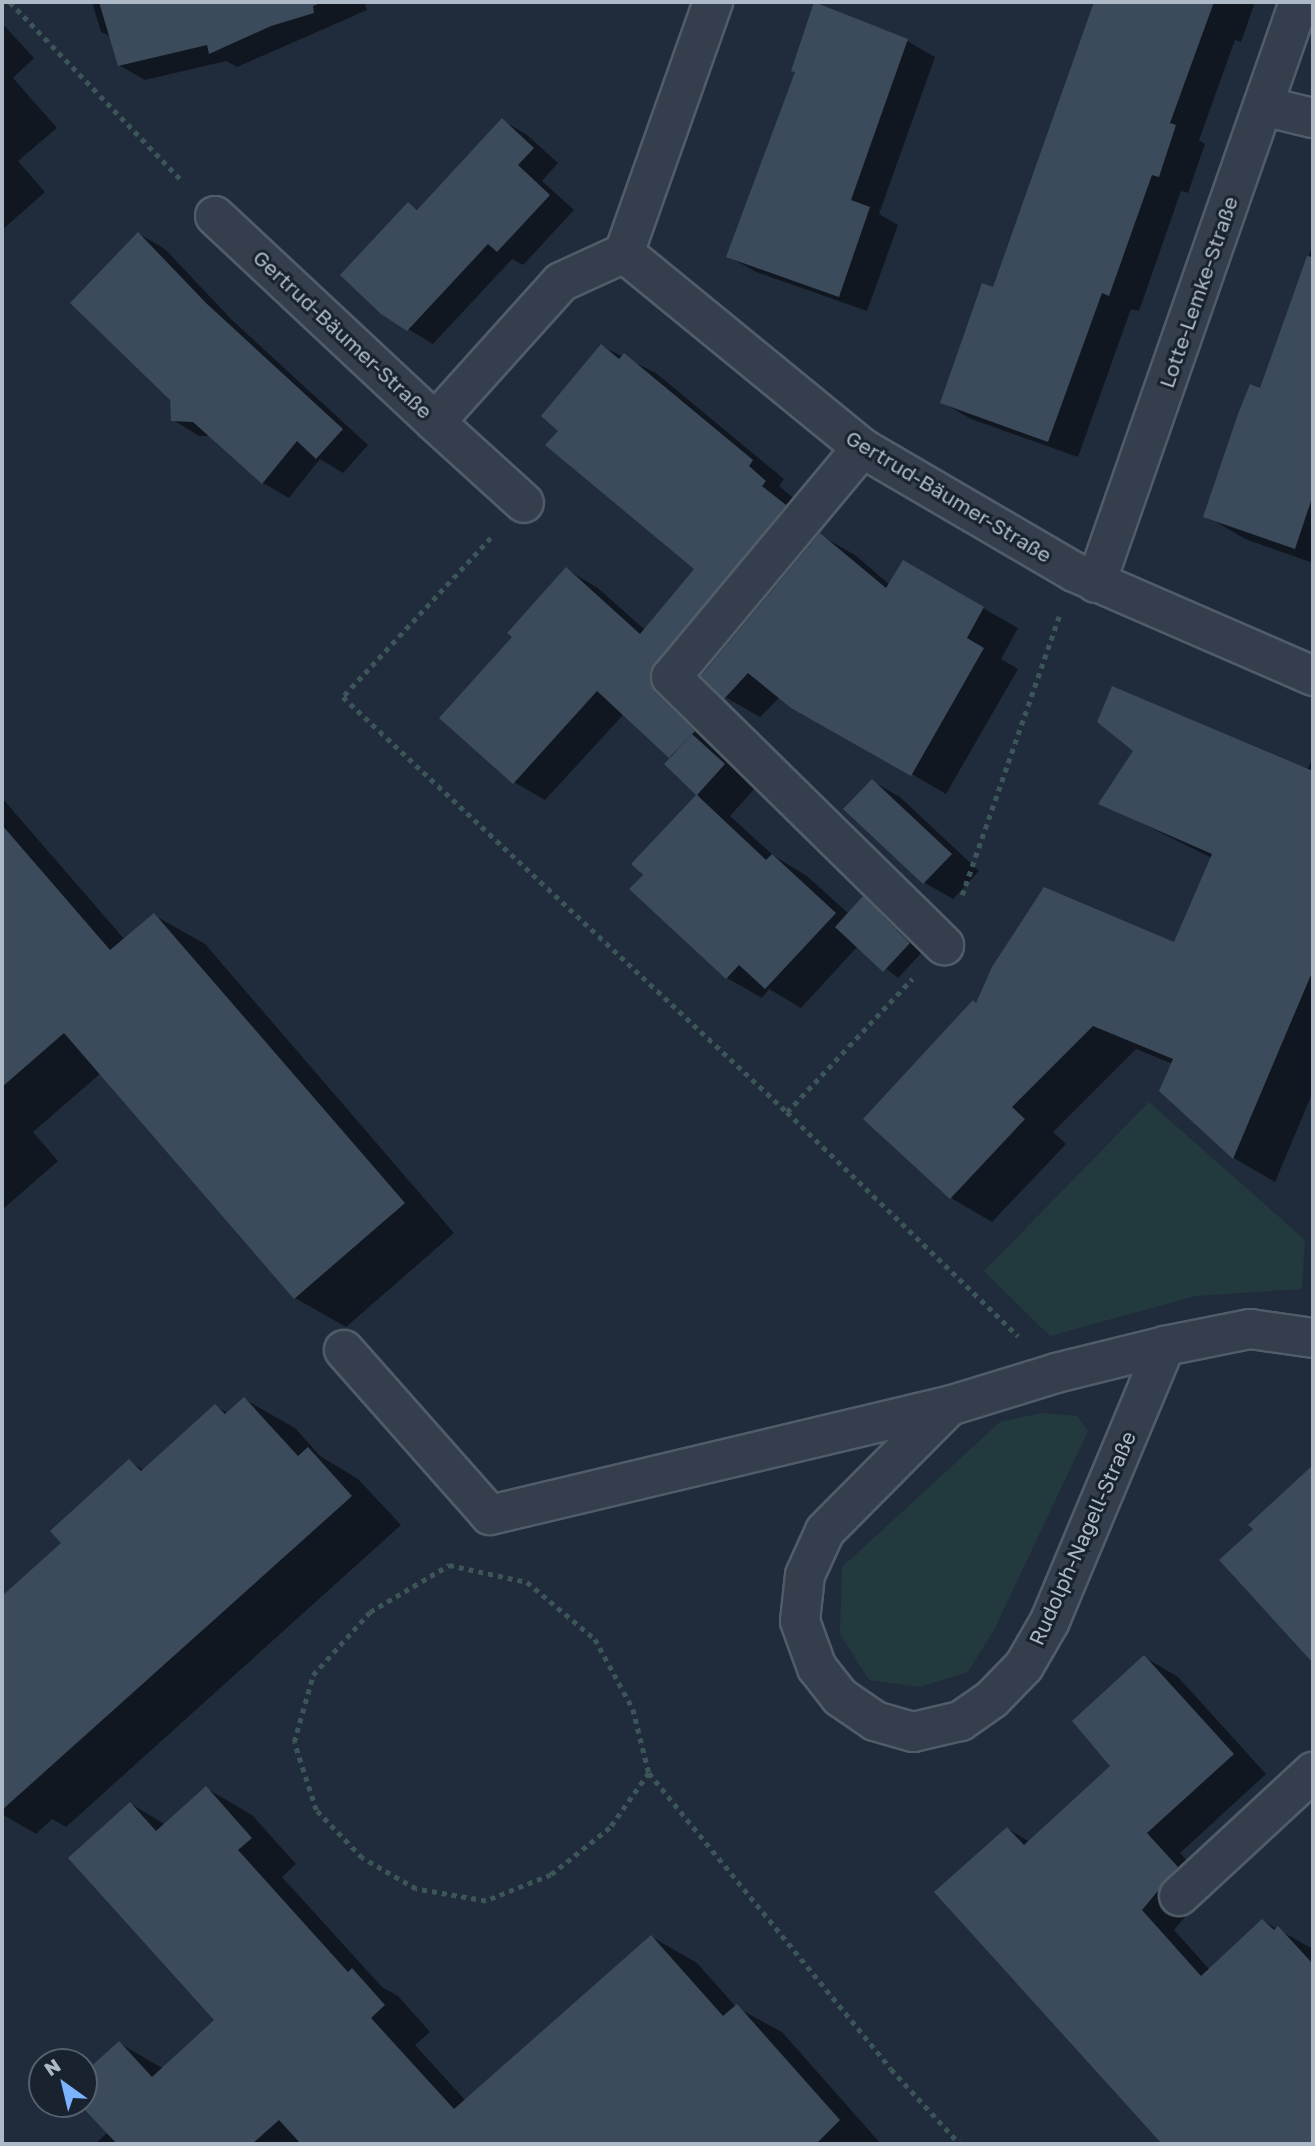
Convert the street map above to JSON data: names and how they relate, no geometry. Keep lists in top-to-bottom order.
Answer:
{
  "streets": {
    "street": ["Lotte-Lemke-Straße", "Gertrud-Bäumer-Straße", "Rudolph-Nagell-Straße"]
  },
  "crossings": [
    ["Lotte-Lemke-Straße", "Gertrud-Bäumer-Straße"]
  ],
  "north": "top left"
}
